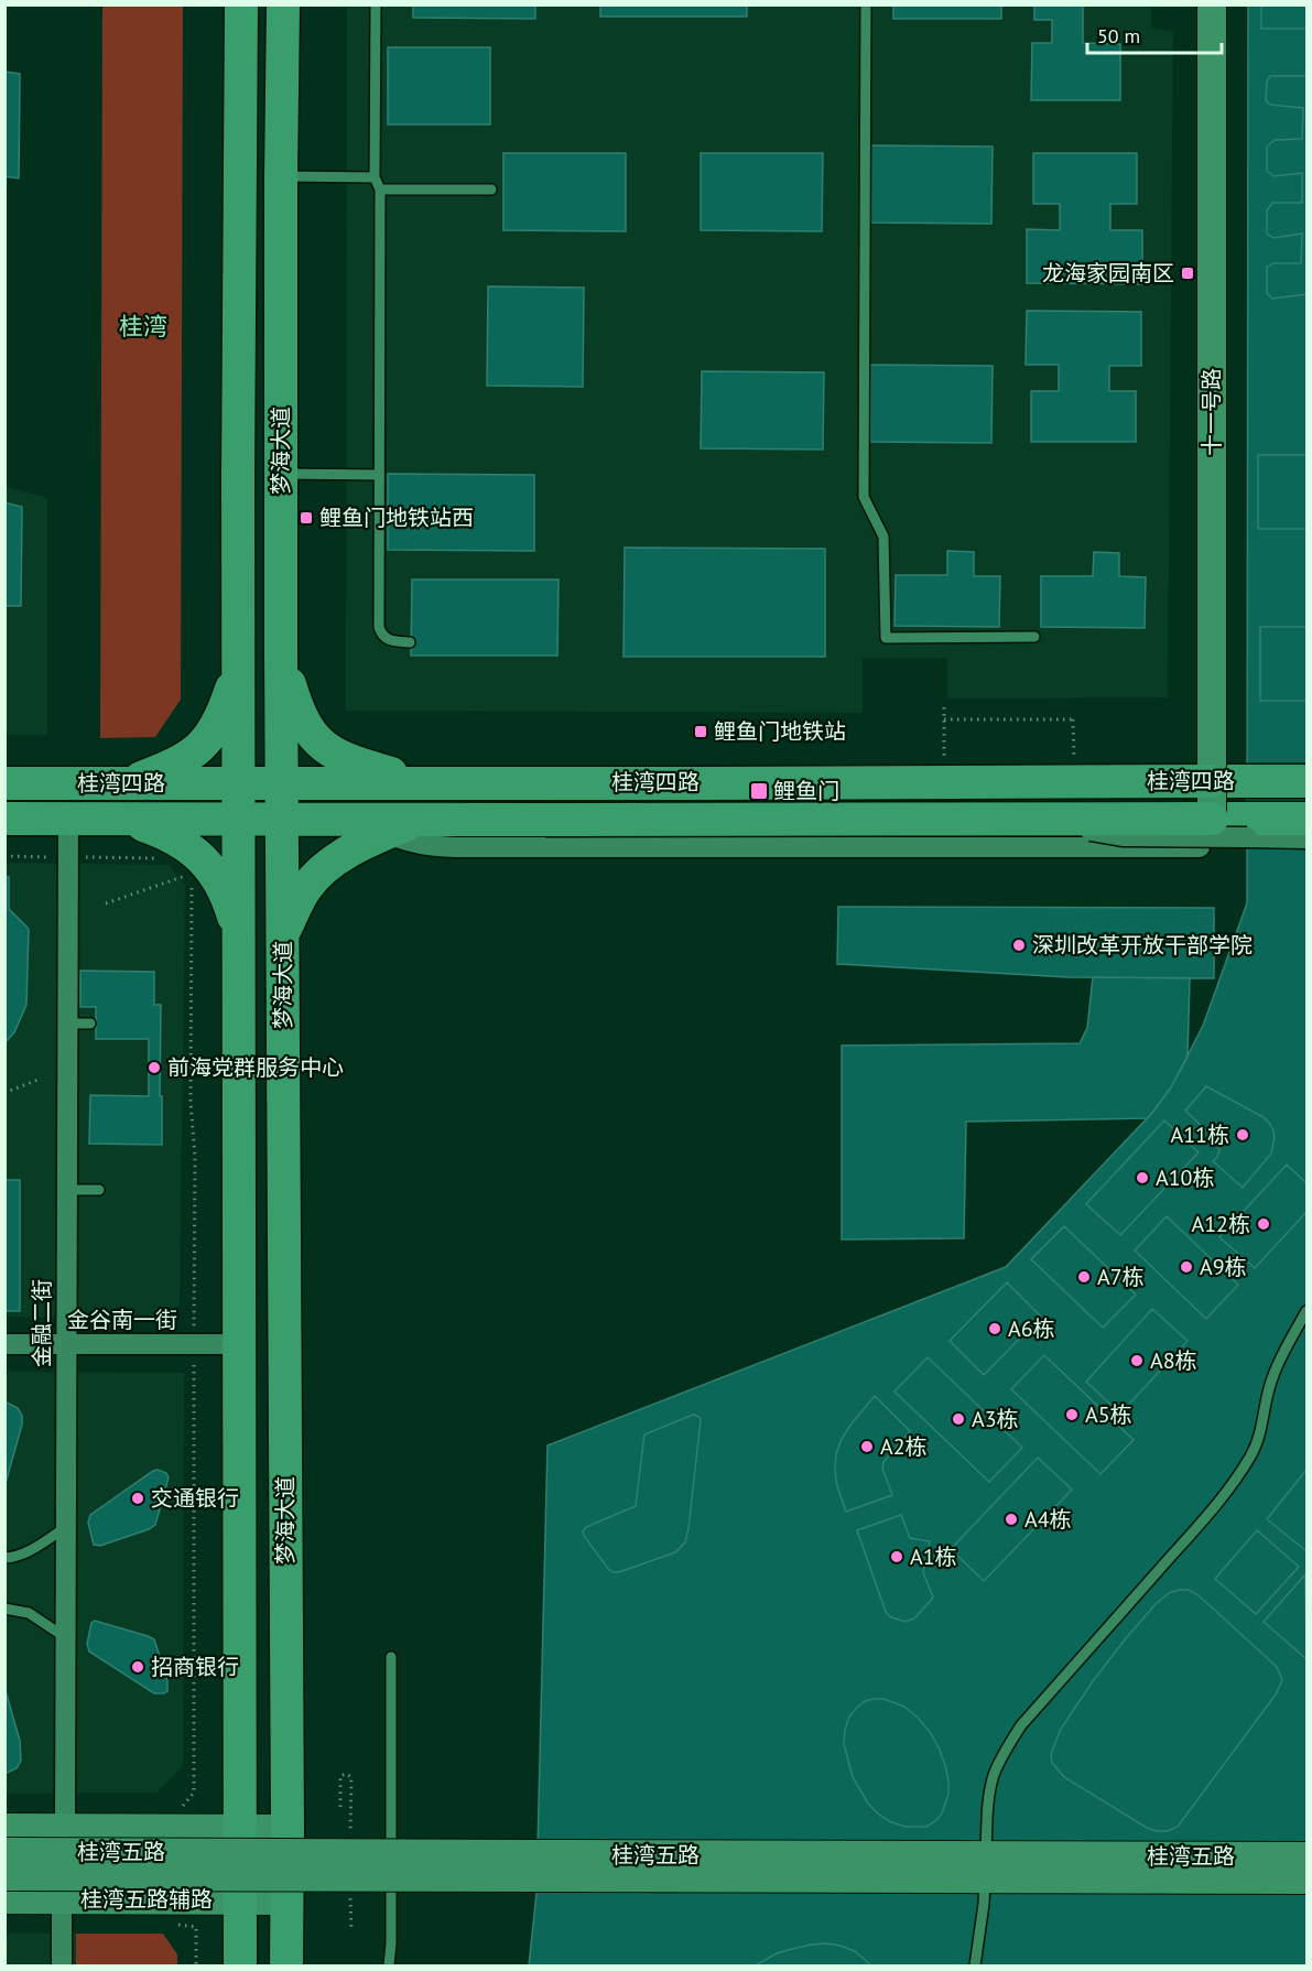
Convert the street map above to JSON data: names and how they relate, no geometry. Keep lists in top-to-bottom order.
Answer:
{
  "streets": {
    "main road": ["梦海大道", "桂湾四路"],
    "street": [
      "十一号路",
      "金谷南一街",
      "金融二街",
      "桂湾五路",
      "桂湾五路辅路"
    ]
  },
  "crossings": [
    ["十一号路", "桂湾四路"],
    ["梦海大道", "桂湾四路"],
    ["梦海大道", "金谷南一街"],
    ["梦海大道", "桂湾五路辅路"],
    ["桂湾四路", "金融二街"],
    ["金谷南一街", "金融二街"]
  ],
  "districts": ["桂湾"],
  "places": {
    "transit": [
      "龙海家园南区",
      "鲤鱼门地铁站西",
      "鲤鱼门地铁站",
      "鲤鱼门"
    ],
    "other": [
      "深圳改革开放干部学院",
      "前海党群服务中心",
      "A11栋",
      "A10栋",
      "A12栋",
      "A9栋",
      "A7栋",
      "A6栋",
      "A8栋",
      "A5栋",
      "A3栋",
      "A2栋",
      "交通银行",
      "A4栋",
      "A1栋",
      "招商银行"
    ]
  },
  "scale_bar": "50 m"
}
